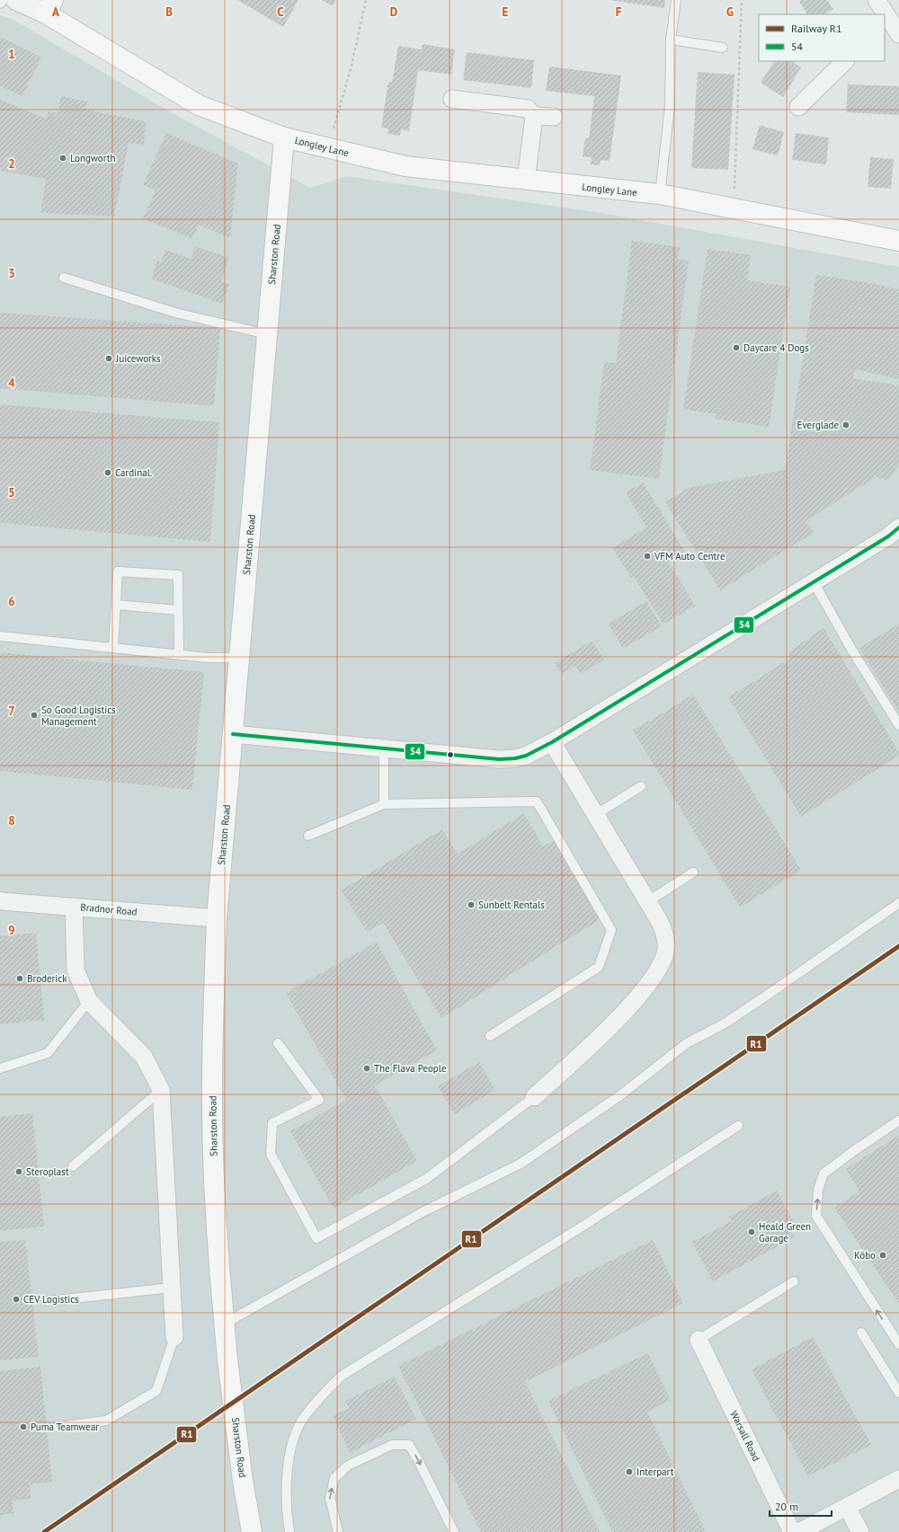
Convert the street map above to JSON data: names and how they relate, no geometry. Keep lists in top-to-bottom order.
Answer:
{
  "streets": {
    "main road": ["Longley Lane", "Sharston Road"],
    "street": ["Bradnor Road", "Warsall Road"]
  },
  "crossings": [
    ["Longley Lane", "Sharston Road"],
    ["Sharston Road", "Bradnor Road"]
  ],
  "places": [
    "Longworth",
    "Daycare 4 Dogs",
    "Juiceworks",
    "Everglade",
    "Cardinal.",
    "VFM Auto Centre",
    "So Good Logistics Management",
    "Sunbelt Rentals",
    "Broderick",
    "The Flava People",
    "Steroplast",
    "Heald Green Garage",
    "Köbo",
    "CEV Logistics",
    "Puma Teamwear",
    "Interpart"
  ],
  "lines": ["transit line 54", "rail line R1"],
  "legend": ["Railway R1", "54"],
  "scale_bar": "20 m",
  "grid": {
    "columns": [
      "A",
      "B",
      "C",
      "D",
      "E",
      "F",
      "G"
    ],
    "rows": [
      "1",
      "2",
      "3",
      "4",
      "5",
      "6",
      "7",
      "8",
      "9"
    ]
  }
}
